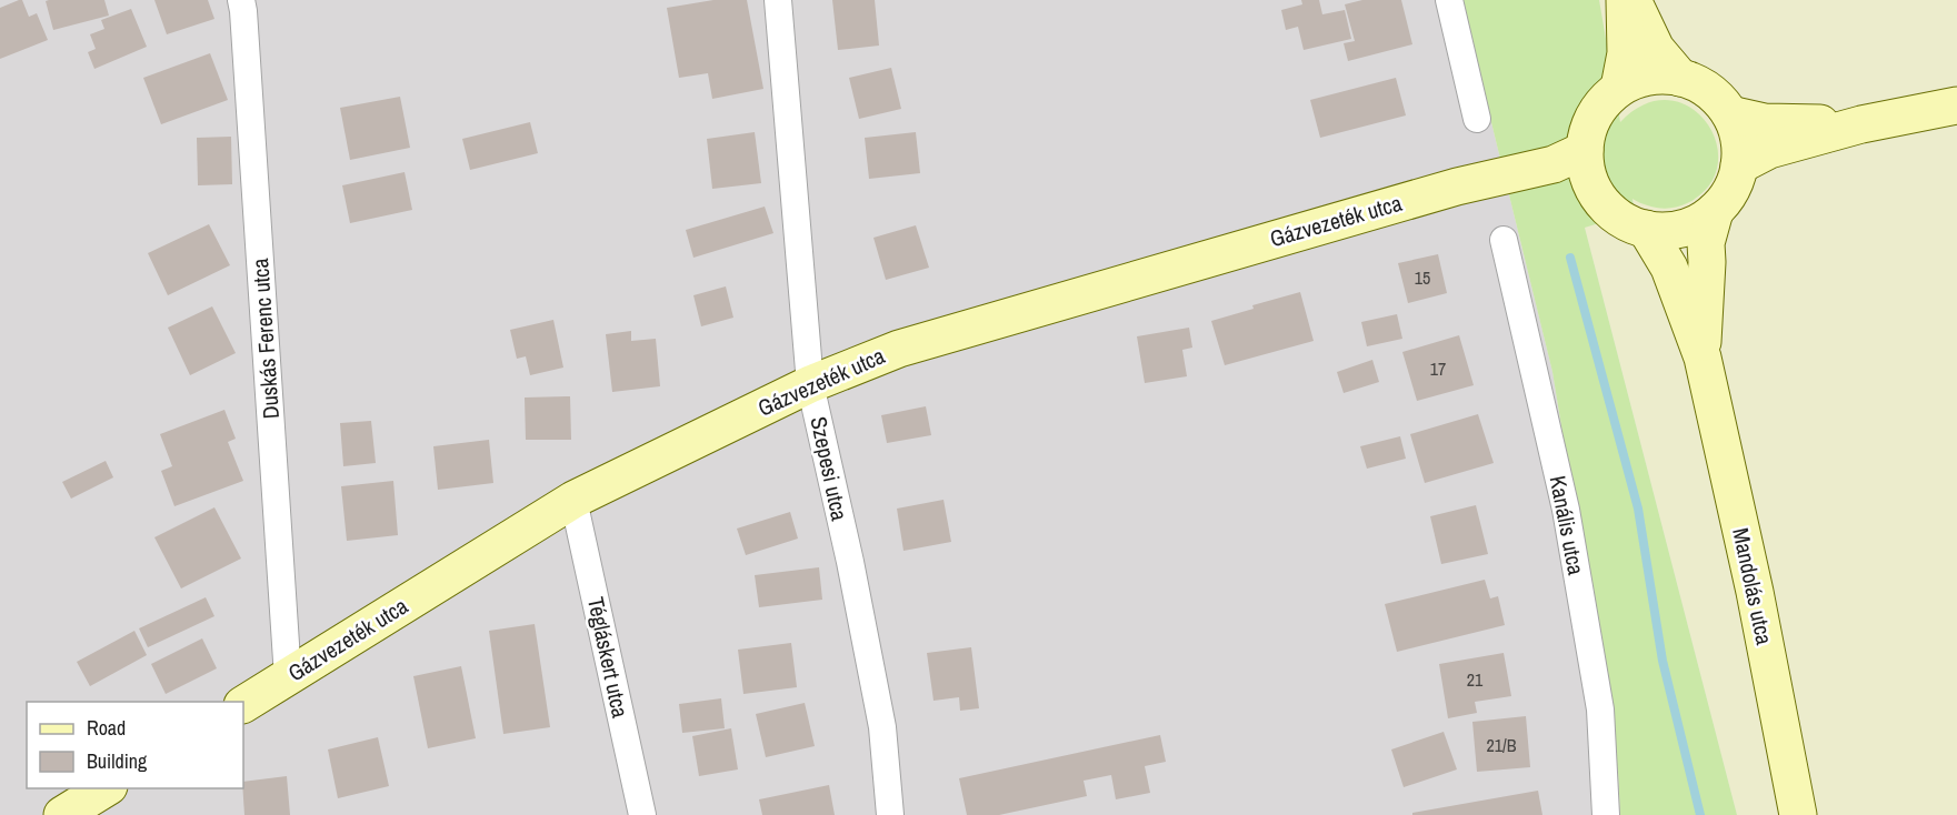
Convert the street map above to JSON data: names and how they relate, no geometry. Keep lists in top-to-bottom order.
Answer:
{
  "streets": {
    "street": [
      "Gázvezeték utca",
      "Duskás Ferenc utca",
      "Szepesi utca",
      "Kanális utca",
      "Mandolás utca",
      "Tégláskert utca"
    ]
  },
  "crossings": [
    ["Gázvezeték utca", "Duskás Ferenc utca"],
    ["Gázvezeték utca", "Szepesi utca"],
    ["Gázvezeték utca", "Mandolás utca"],
    ["Gázvezeték utca", "Tégláskert utca"]
  ],
  "house_numbers": [
    "15",
    "17",
    "21",
    "21/B"
  ],
  "legend": ["Road", "Building"]
}
